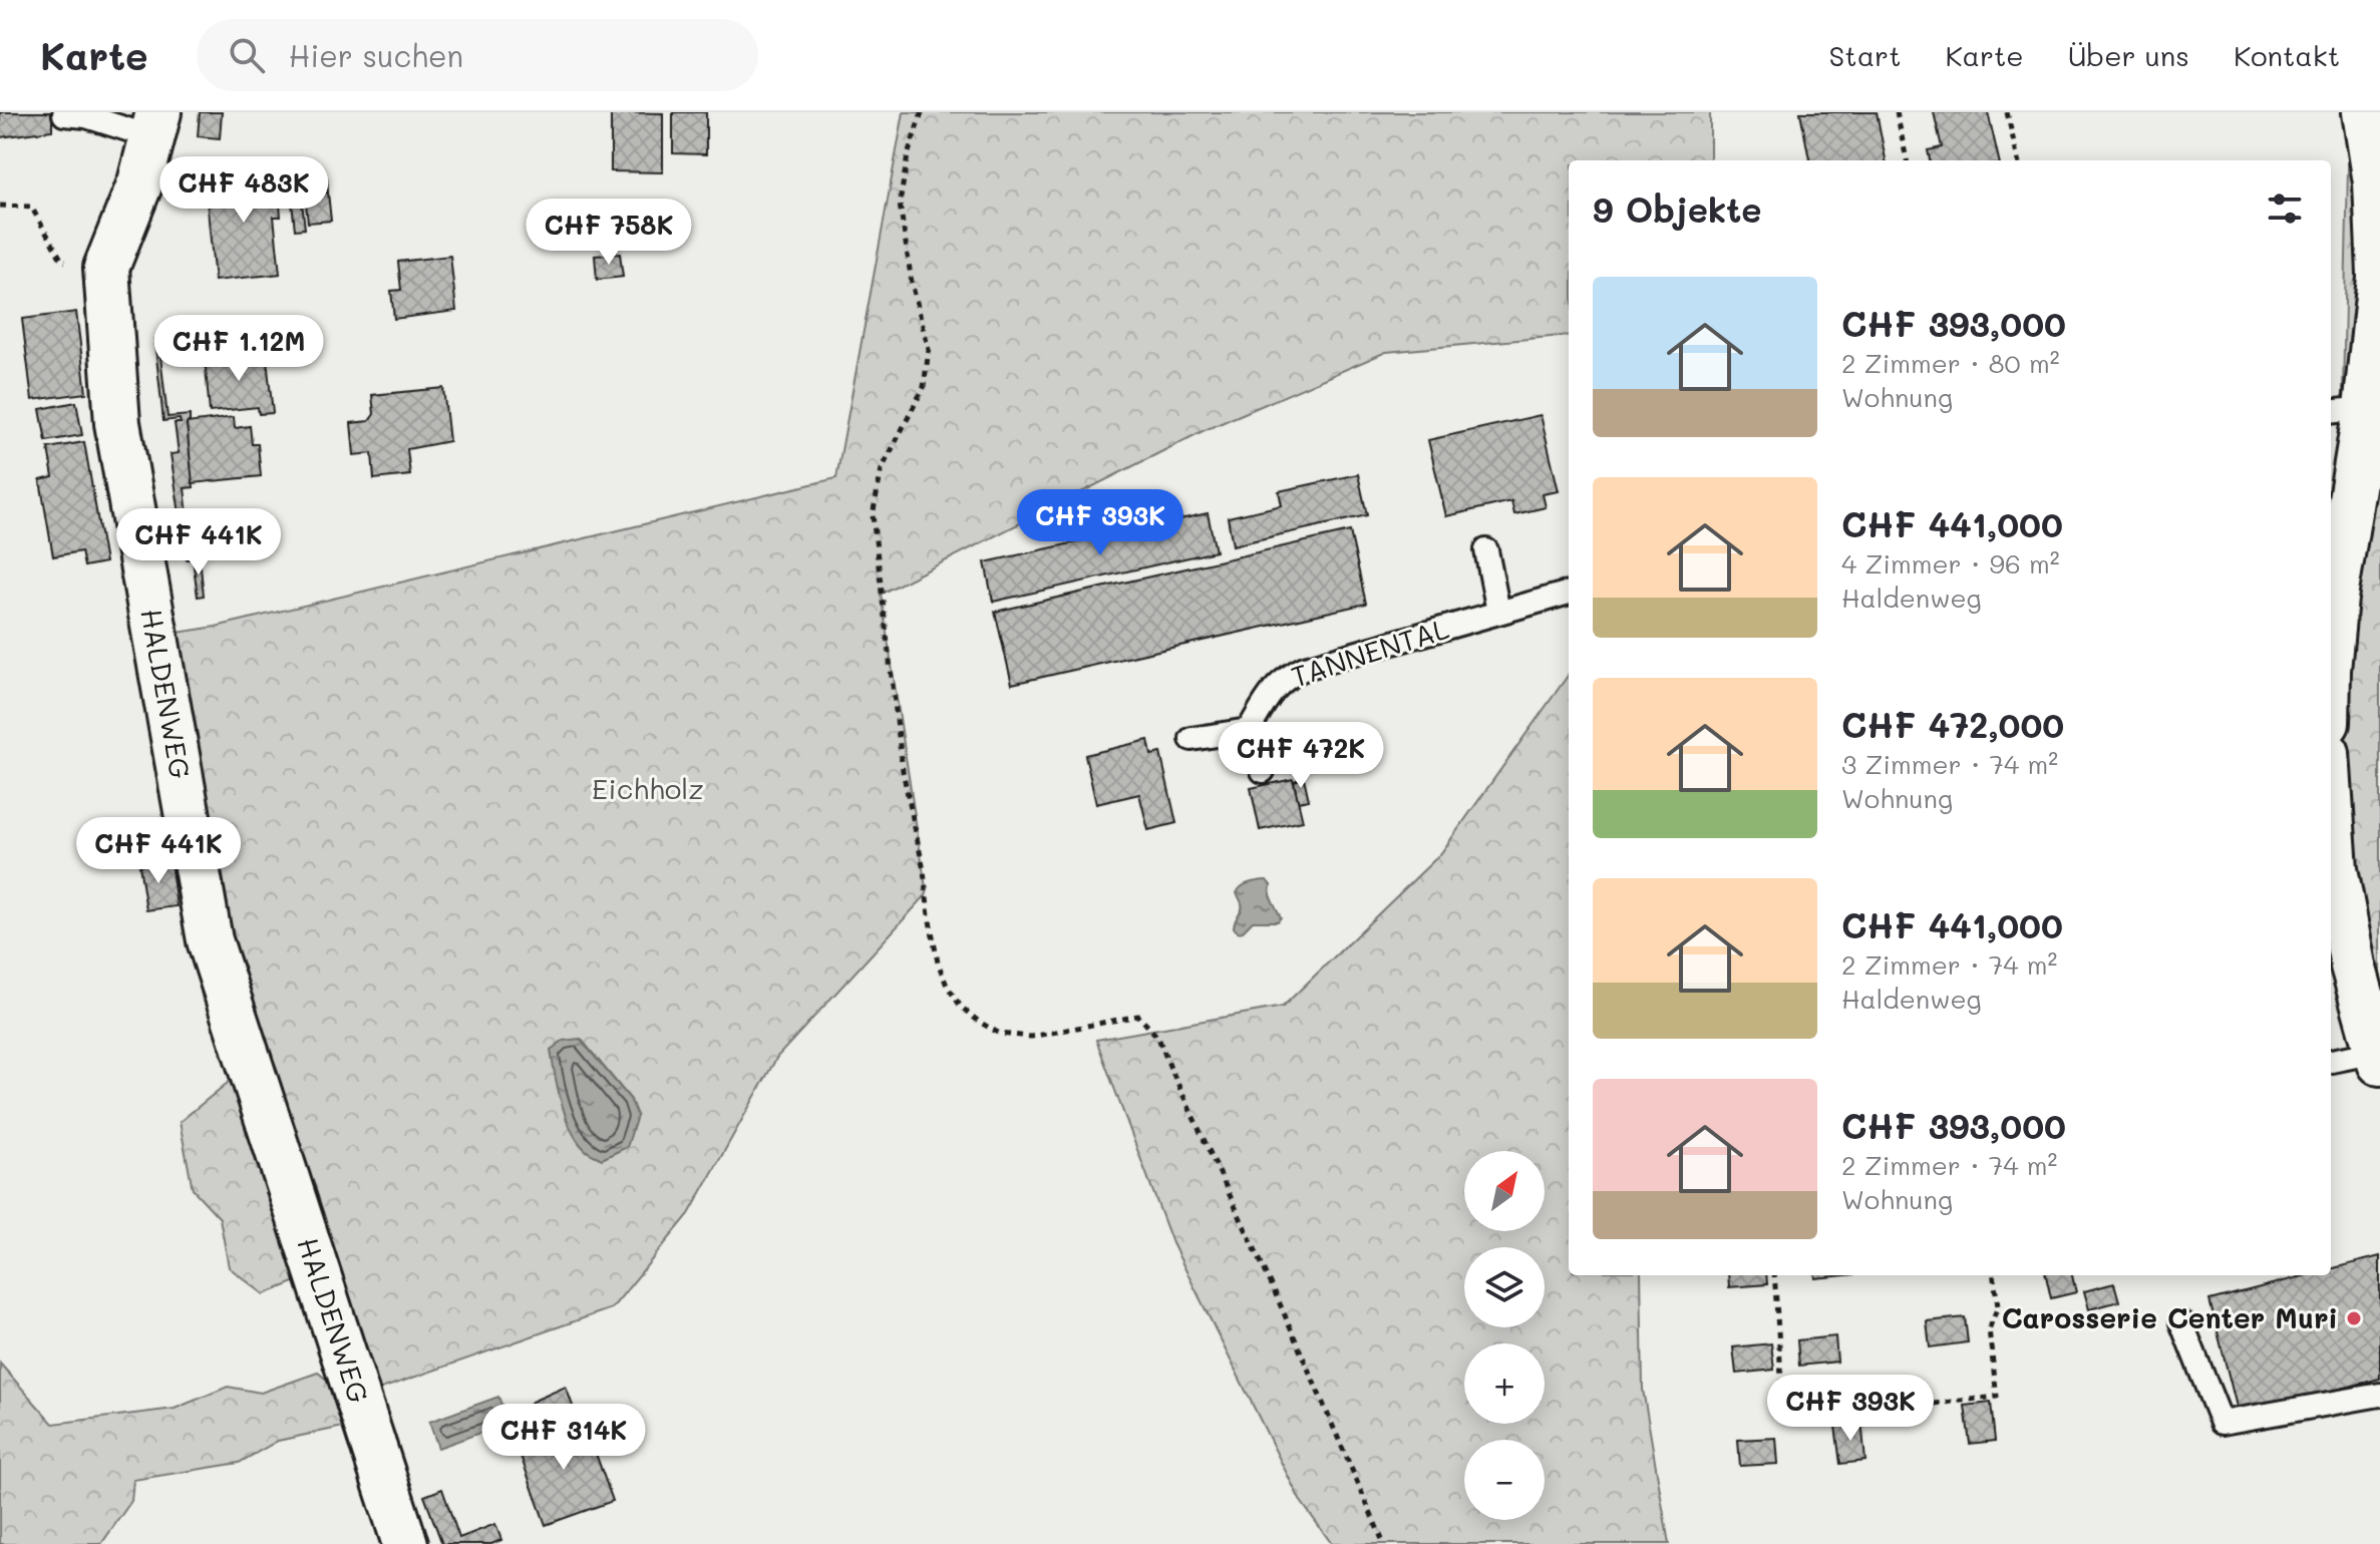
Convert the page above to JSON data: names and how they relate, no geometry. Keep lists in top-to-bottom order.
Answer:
{
  "streets": {
    "street": ["HALDENWEG"],
    "lane": ["TANNENTAL"]
  },
  "parks": ["Eichholz"],
  "places": ["Carosserie Center Muri"],
  "north": "top right",
  "page": {
    "header": "Karte",
    "search": "Hier suchen",
    "nav": [
      "Start",
      "Karte",
      "Über uns",
      "Kontakt"
    ],
    "price": [
      "CHF 483K",
      "CHF 758K",
      "CHF 1.12M",
      "CHF 393K",
      "CHF 441K",
      "CHF 472K",
      "CHF 441K",
      "CHF 393K",
      "CHF 314K"
    ],
    "heading": "9 Objekte",
    "list": [
      {
        "name": "CHF 393,000",
        "note": "2 Zimmer · 80 m² · Wohnung"
      },
      {
        "name": "CHF 441,000",
        "note": "4 Zimmer · 96 m² · Haldenweg"
      },
      {
        "name": "CHF 472,000",
        "note": "3 Zimmer · 74 m² · Wohnung"
      },
      {
        "name": "CHF 441,000",
        "note": "2 Zimmer · 74 m² · Haldenweg"
      },
      {
        "name": "CHF 393,000",
        "note": "2 Zimmer · 74 m² · Wohnung"
      }
    ],
    "map_buttons": ["+", "−"]
  }
}
